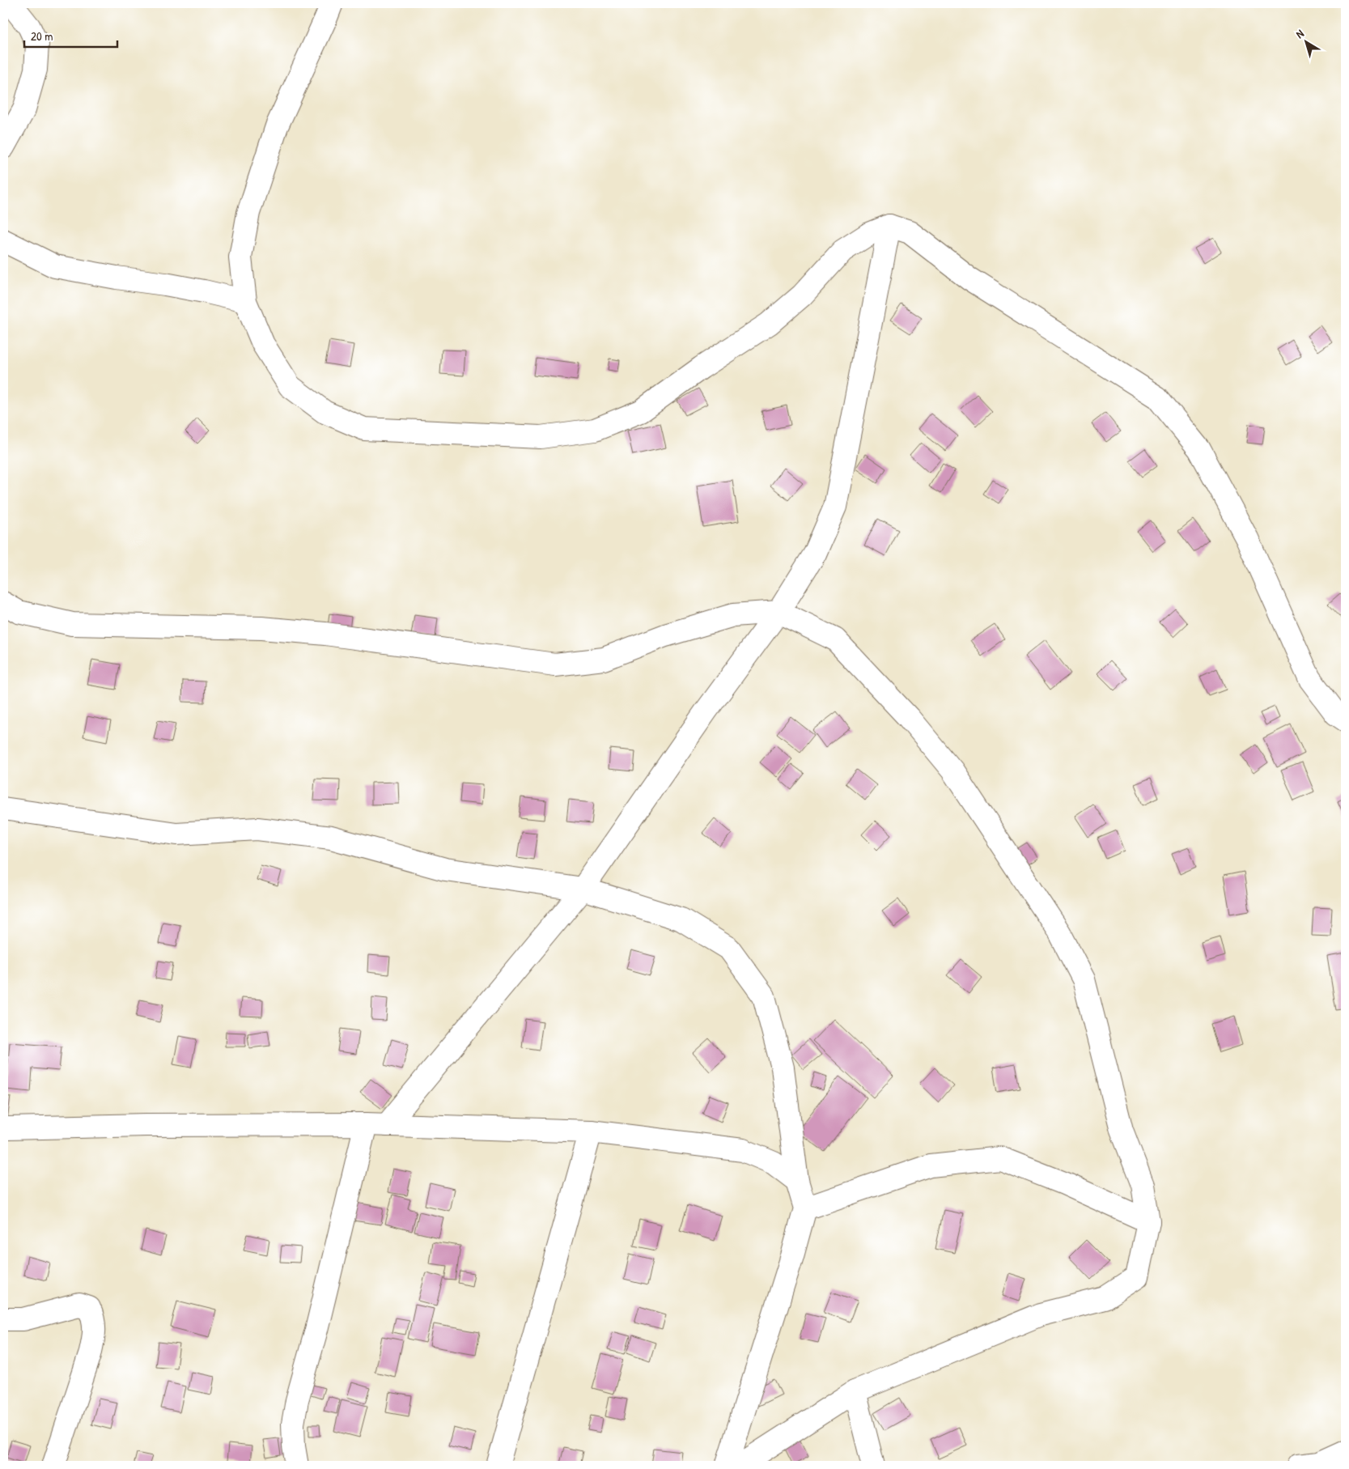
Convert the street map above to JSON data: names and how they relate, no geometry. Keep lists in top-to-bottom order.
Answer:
{
  "scale_bar": "20 m",
  "north": "top left"
}
